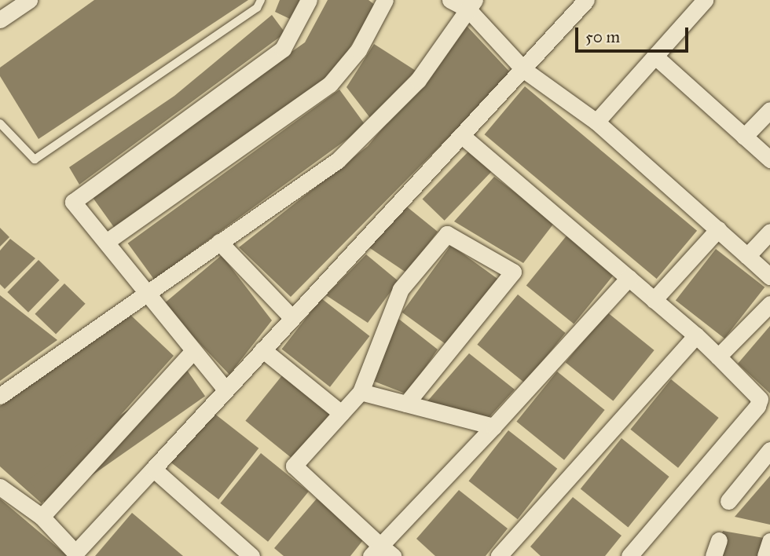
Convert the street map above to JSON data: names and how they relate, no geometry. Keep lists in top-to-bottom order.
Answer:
{
  "scale_bar": "50 m"
}
